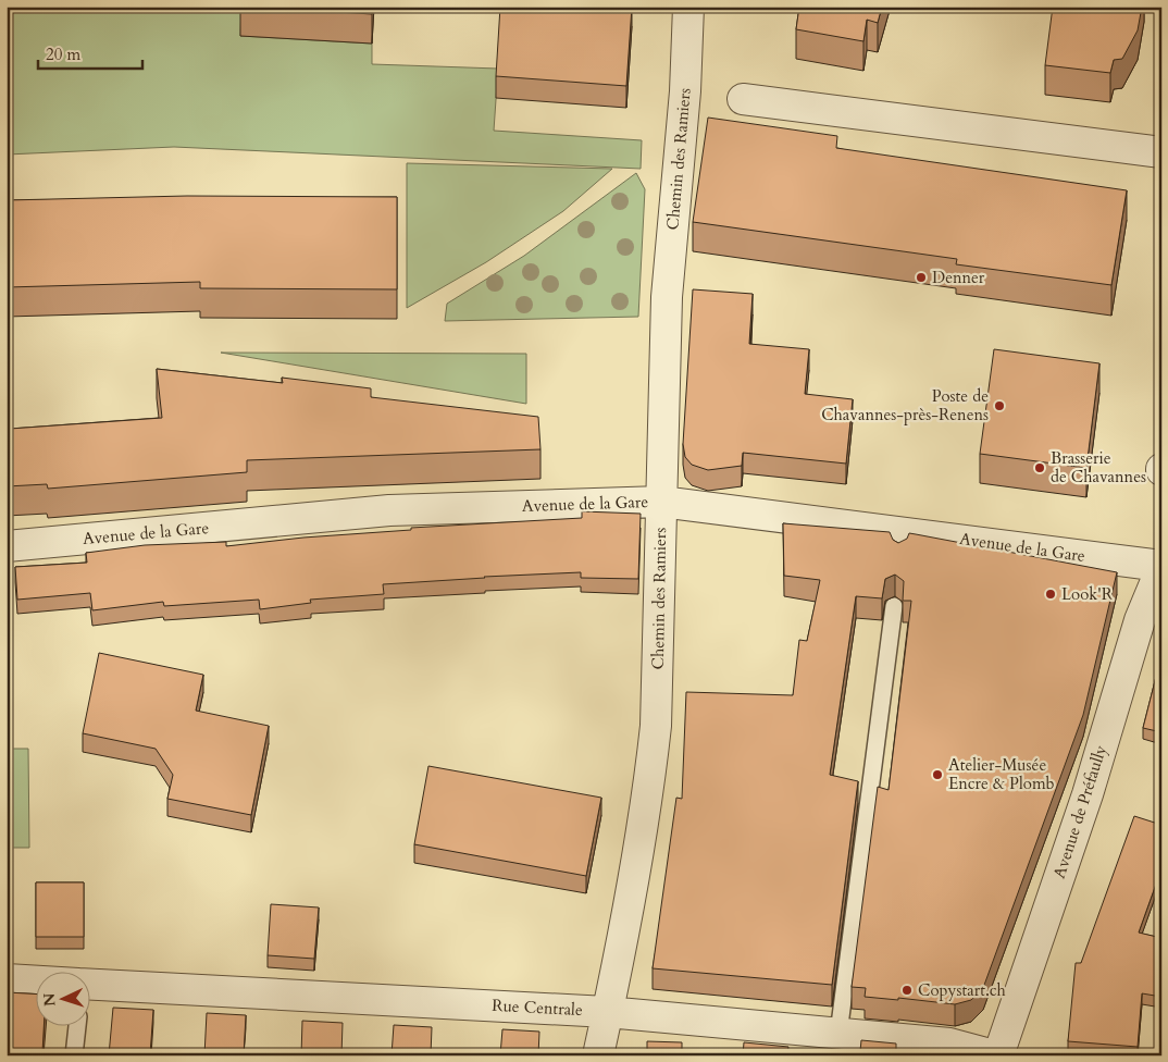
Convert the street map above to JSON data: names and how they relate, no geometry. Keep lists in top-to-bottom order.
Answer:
{
  "streets": {
    "street": [
      "Chemin des Ramiers",
      "Avenue de la Gare",
      "Avenue de Préfaully",
      "Rue Centrale"
    ]
  },
  "crossings": [
    ["Chemin des Ramiers", "Avenue de la Gare"],
    ["Chemin des Ramiers", "Rue Centrale"],
    ["Avenue de la Gare", "Avenue de Préfaully"],
    ["Avenue de Préfaully", "Rue Centrale"]
  ],
  "places": [
    "Denner",
    "Poste de Chavannes-près-Renens",
    "Brasserie de Chavannes",
    "Look'R",
    "Atelier-Musée Encre & Plomb",
    "Copystart.ch"
  ],
  "scale_bar": "20 m",
  "north": "left"
}
